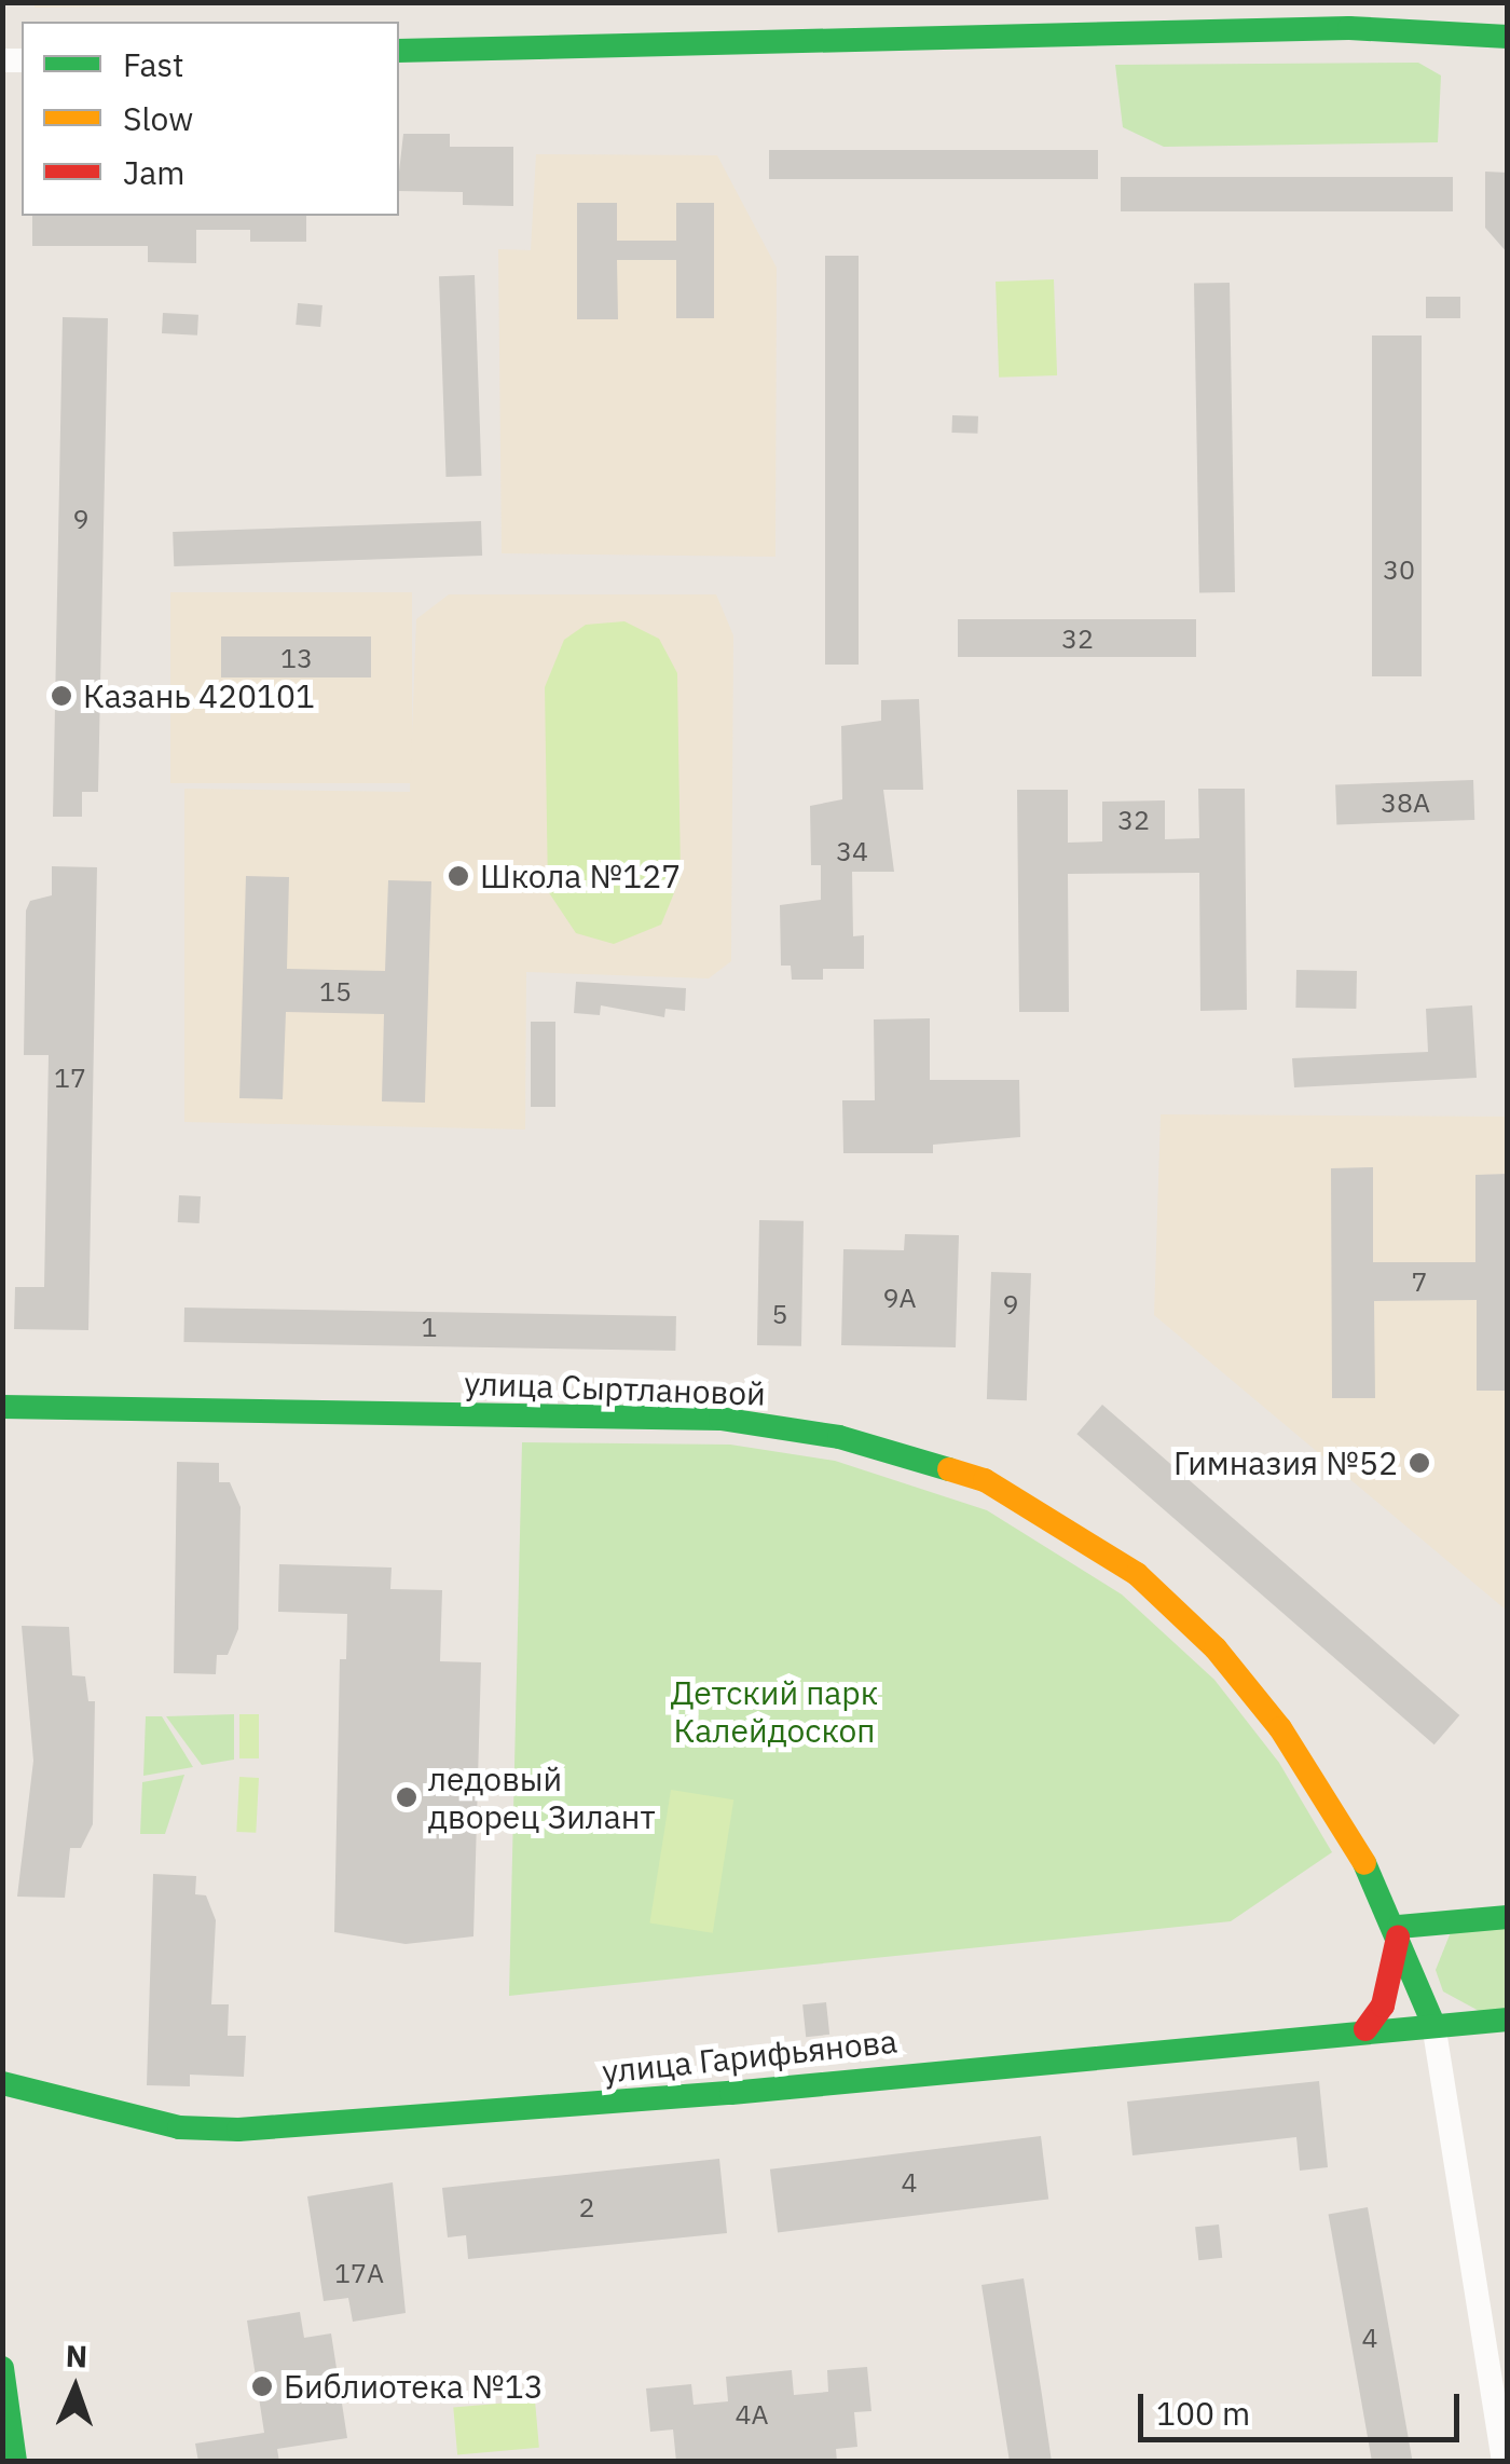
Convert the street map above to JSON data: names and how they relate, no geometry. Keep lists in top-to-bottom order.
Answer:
{
  "streets": {
    "street": ["улица Сыртлановой", "улица Гарифьянова"]
  },
  "crossings": [
    ["улица Сыртлановой", "улица Гарифьянова"]
  ],
  "parks": ["Детский парк Калейдоскоп"],
  "places": [
    "Казань 420101",
    "Школа №127",
    "Гимназия №52",
    "ледовый дворец Зилант",
    "Библиотека №13"
  ],
  "house_numbers": [
    "9",
    "30",
    "32",
    "13",
    "38А",
    "32",
    "34",
    "15",
    "17",
    "7",
    "9А",
    "9",
    "5",
    "1",
    "4",
    "2",
    "17А",
    "4",
    "4А"
  ],
  "legend": ["Fast", "Slow", "Jam"],
  "scale_bar": "100 m",
  "north": "top"
}
